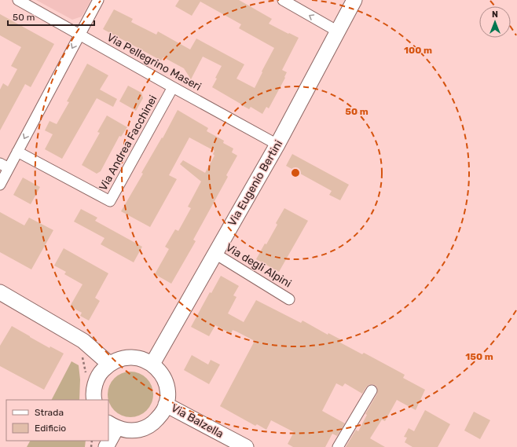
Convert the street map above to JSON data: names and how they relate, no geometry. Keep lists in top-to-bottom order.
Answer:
{
  "streets": {
    "street": [
      "Via Pellegrino Maseri",
      "Via Andrea Facchinei",
      "Via Eugenio Bertini",
      "Via degli Alpini",
      "Via Balzella"
    ]
  },
  "crossings": [
    ["Via Pellegrino Maseri", "Via Andrea Facchinei"],
    ["Via Pellegrino Maseri", "Via Eugenio Bertini"],
    ["Via Eugenio Bertini", "Via degli Alpini"]
  ],
  "legend": ["Strada", "Edificio"],
  "scale_bar": "50 m",
  "north": "top",
  "rings": ["100 m", "50 m", "150 m"]
}
